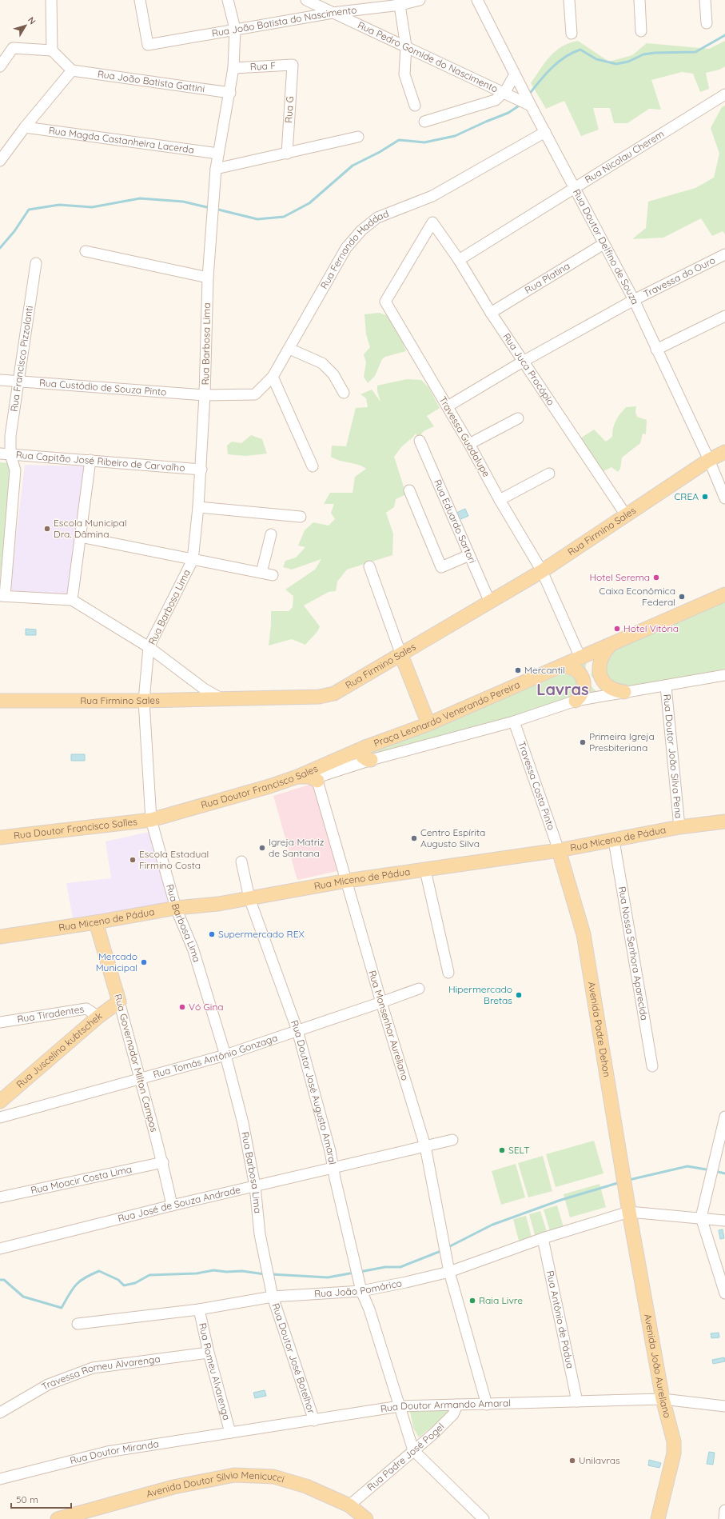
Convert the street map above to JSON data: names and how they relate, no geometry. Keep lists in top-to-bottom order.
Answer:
{
  "streets": {
    "main road": [
      "Rua Firmino Sales",
      "Praça Leonardo Venerando Pereira",
      "Rua Doutor Francisco Sales",
      "Rua Doutor Francisco Salles",
      "Rua Miceno de Pádua",
      "Avenida Padre Dehon",
      "Rua Juscelino kubtschek",
      "Rua Governador Milton Campos",
      "Avenida João Aureliano",
      "Avenida Doutor Sílvio Menicucci"
    ],
    "street": [
      "Rua João Batista do Nascimento",
      "Rua Pedro Gomide do Nascimento",
      "Rua F",
      "Rua João Batista Gattini",
      "Rua G",
      "Rua Magda Castanheira Lacerda",
      "Rua Nicolau Cherem",
      "Rua Doutor Delfino de Souza",
      "Rua Fernando Haddad",
      "Travessa do Ouro",
      "Rua Platina",
      "Rua Barbosa Lima",
      "Rua Francisco Pizzolanti",
      "Rua Juca Procópio",
      "Rua Custódio de Souza Pinto",
      "Travessa Guadalupe",
      "Rua Capitão José Ribeiro de Carvalho",
      "Rua Eduardo Sartori",
      "Rua Doutor João Silva Pena",
      "Travessa Costa Pinto",
      "Rua Nossa Senhora Aparecida",
      "Rua Tiradentes",
      "Rua Monsenhor Aureliano",
      "Rua Tomás Antônio Gonzaga",
      "Rua Doutor José Augusto Amaral",
      "Rua Moacir Costa Lima",
      "Rua José de Souza Andrade",
      "Rua João Pomárico",
      "Rua Antônio de Pádua",
      "Rua Doutor José Botelhor",
      "Rua Romeu Alvarenga",
      "Travessa Romeu Alvarenga",
      "Rua Doutor Armando Amaral",
      "Rua Doutor Miranda",
      "Rua Padre José Pogel"
    ]
  },
  "crossings": [
    ["Rua João Batista do Nascimento", "Rua Pedro Gomide do Nascimento"],
    ["Rua João Batista do Nascimento", "Rua Barbosa Lima"],
    ["Rua Pedro Gomide do Nascimento", "Rua Doutor Delfino de Souza"],
    ["Rua F", "Rua G"],
    ["Rua F", "Rua Barbosa Lima"],
    ["Rua João Batista Gattini", "Rua Barbosa Lima"],
    ["Rua Magda Castanheira Lacerda", "Rua Barbosa Lima"],
    ["Rua Nicolau Cherem", "Rua Doutor Delfino de Souza"],
    ["Rua Nicolau Cherem", "Rua Juca Procópio"],
    ["Rua Doutor Delfino de Souza", "Rua Fernando Haddad"],
    ["Rua Doutor Delfino de Souza", "Travessa do Ouro"],
    ["Rua Doutor Delfino de Souza", "Rua Platina"],
    ["Rua Doutor Delfino de Souza", "Rua Firmino Sales"],
    ["Rua Fernando Haddad", "Rua Barbosa Lima"],
    ["Rua Fernando Haddad", "Rua Custódio de Souza Pinto"],
    ["Travessa do Ouro", "Rua Juca Procópio"],
    ["Travessa do Ouro", "Travessa Guadalupe"],
    ["Rua Platina", "Rua Juca Procópio"],
    ["Rua Barbosa Lima", "Rua Custódio de Souza Pinto"],
    ["Rua Barbosa Lima", "Rua Capitão José Ribeiro de Carvalho"],
    ["Rua Barbosa Lima", "Rua Firmino Sales"],
    ["Rua Barbosa Lima", "Rua Doutor Francisco Sales"],
    ["Rua Barbosa Lima", "Rua Doutor Francisco Salles"],
    ["Rua Barbosa Lima", "Rua Miceno de Pádua"],
    ["Rua Barbosa Lima", "Rua Tomás Antônio Gonzaga"],
    ["Rua Barbosa Lima", "Rua José de Souza Andrade"],
    ["Rua Barbosa Lima", "Rua João Pomárico"],
    ["Rua Barbosa Lima", "Rua Doutor José Botelhor"],
    ["Rua Francisco Pizzolanti", "Rua Custódio de Souza Pinto"],
    ["Rua Francisco Pizzolanti", "Rua Capitão José Ribeiro de Carvalho"],
    ["Rua Juca Procópio", "Travessa Guadalupe"],
    ["Rua Juca Procópio", "Rua Firmino Sales"],
    ["Travessa Guadalupe", "Rua Firmino Sales"],
    ["Travessa Guadalupe", "Praça Leonardo Venerando Pereira"],
    ["Rua Eduardo Sartori", "Rua Firmino Sales"],
    ["Praça Leonardo Venerando Pereira", "Rua Doutor João Silva Pena"],
    ["Praça Leonardo Venerando Pereira", "Travessa Costa Pinto"],
    ["Praça Leonardo Venerando Pereira", "Rua Doutor Francisco Sales"],
    ["Rua Doutor João Silva Pena", "Rua Miceno de Pádua"],
    ["Travessa Costa Pinto", "Rua Miceno de Pádua"],
    ["Travessa Costa Pinto", "Avenida Padre Dehon"],
    ["Rua Doutor Francisco Sales", "Rua Doutor Francisco Salles"],
    ["Rua Doutor Francisco Sales", "Rua Monsenhor Aureliano"],
    ["Rua Miceno de Pádua", "Rua Nossa Senhora Aparecida"],
    ["Rua Miceno de Pádua", "Rua Monsenhor Aureliano"],
    ["Rua Miceno de Pádua", "Avenida Padre Dehon"],
    ["Rua Miceno de Pádua", "Rua Governador Milton Campos"],
    ["Rua Miceno de Pádua", "Rua Doutor José Augusto Amaral"],
    ["Rua Tiradentes", "Rua Juscelino kubtschek"],
    ["Rua Monsenhor Aureliano", "Rua Tomás Antônio Gonzaga"],
    ["Rua Monsenhor Aureliano", "Rua José de Souza Andrade"],
    ["Rua Monsenhor Aureliano", "Rua João Pomárico"],
    ["Rua Monsenhor Aureliano", "Rua Doutor Armando Amaral"],
    ["Avenida Padre Dehon", "Rua João Pomárico"],
    ["Avenida Padre Dehon", "Avenida João Aureliano"],
    ["Rua Juscelino kubtschek", "Rua Tomás Antônio Gonzaga"],
    ["Rua Juscelino kubtschek", "Rua Governador Milton Campos"],
    ["Rua Tomás Antônio Gonzaga", "Rua Governador Milton Campos"],
    ["Rua Tomás Antônio Gonzaga", "Rua Doutor José Augusto Amaral"],
    ["Rua Governador Milton Campos", "Rua Moacir Costa Lima"],
    ["Rua Governador Milton Campos", "Rua José de Souza Andrade"],
    ["Rua Doutor José Augusto Amaral", "Rua José de Souza Andrade"],
    ["Rua Doutor José Augusto Amaral", "Rua João Pomárico"],
    ["Rua Doutor José Augusto Amaral", "Rua Doutor Armando Amaral"],
    ["Rua Doutor José Augusto Amaral", "Rua Padre José Pogel"],
    ["Rua João Pomárico", "Rua Antônio de Pádua"],
    ["Rua João Pomárico", "Rua Doutor José Botelhor"],
    ["Rua João Pomárico", "Avenida João Aureliano"],
    ["Rua João Pomárico", "Rua Romeu Alvarenga"],
    ["Rua Antônio de Pádua", "Rua Doutor Armando Amaral"],
    ["Rua Doutor José Botelhor", "Rua Doutor Armando Amaral"],
    ["Avenida João Aureliano", "Rua Doutor Armando Amaral"],
    ["Rua Romeu Alvarenga", "Travessa Romeu Alvarenga"],
    ["Rua Romeu Alvarenga", "Rua Doutor Armando Amaral"],
    ["Rua Romeu Alvarenga", "Rua Doutor Miranda"],
    ["Rua Doutor Armando Amaral", "Rua Doutor Miranda"],
    ["Rua Doutor Armando Amaral", "Rua Padre José Pogel"],
    ["Rua Padre José Pogel", "Avenida Doutor Sílvio Menicucci"]
  ],
  "districts": ["Lavras"],
  "places": [
    "CREA",
    "Escola Municipal Dra. Dâmina",
    "Hotel Serema",
    "Caixa Econômica Federal",
    "Hotel Vitória",
    "Mercantil",
    "Primeira Igreja Presbiteriana",
    "Centro Espírita Augusto Silva",
    "Igreja Matriz de Santana",
    "Escola Estadual Firmino Costa",
    "Supermercado REX",
    "Mercado Municipal",
    "Hipermercado Bretas",
    "Vó Gina",
    "SELT",
    "Raia Livre",
    "Unilavras"
  ],
  "scale_bar": "50 m",
  "north": "top right"
}
